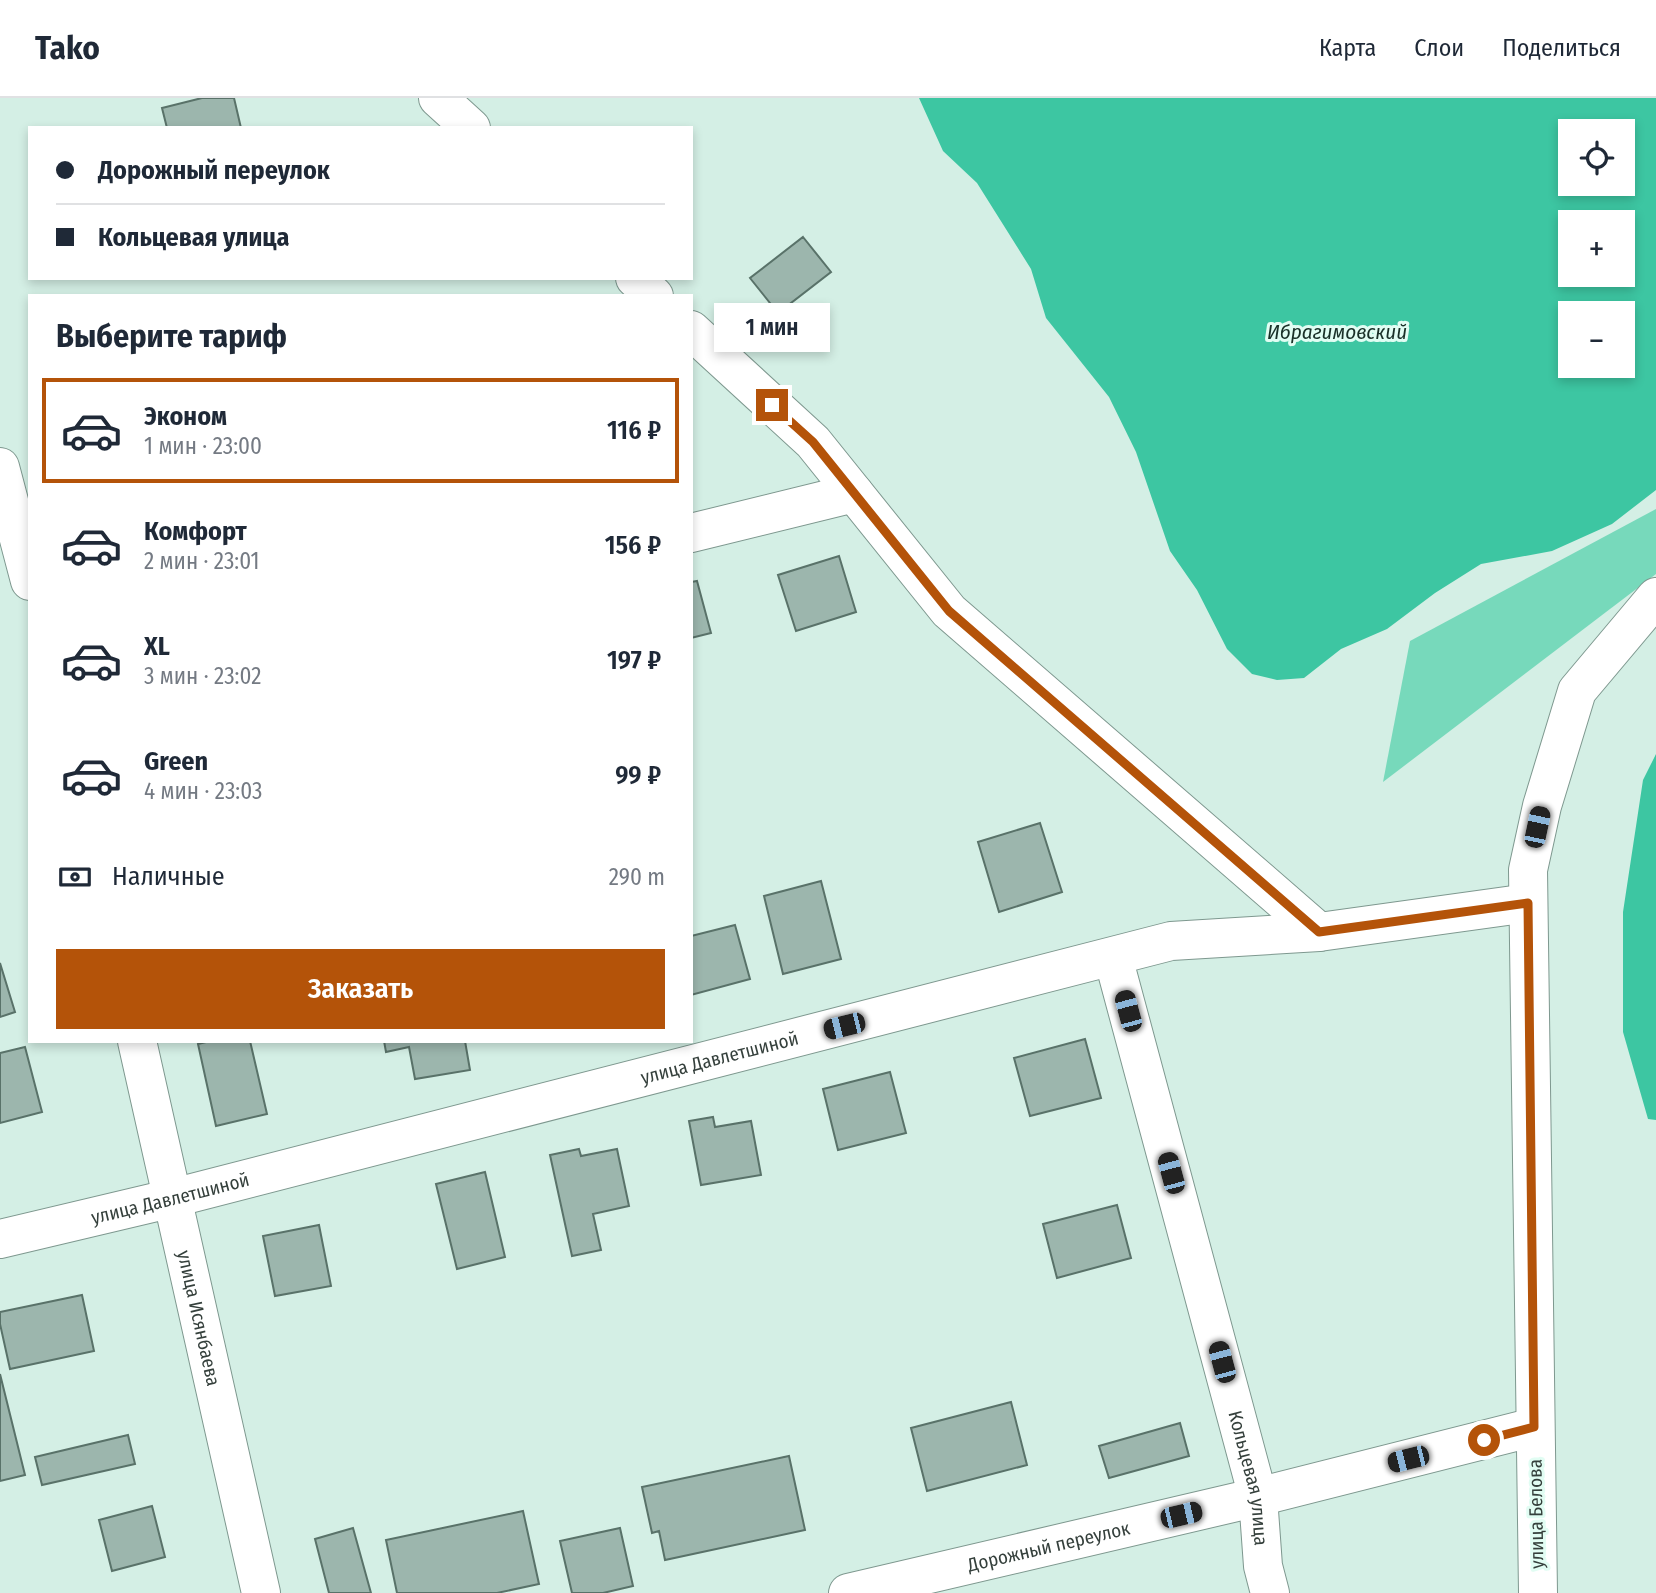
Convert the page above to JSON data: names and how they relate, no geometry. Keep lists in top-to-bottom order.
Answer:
{
  "streets": {
    "street": [
      "улица Давлетшиной",
      "улица Исянбаева",
      "Кольцевая улица",
      "улица Белова",
      "Дорожный переулок"
    ]
  },
  "crossings": [
    ["улица Давлетшиной", "улица Исянбаева"],
    ["улица Давлетшиной", "Кольцевая улица"],
    ["улица Давлетшиной", "улица Белова"],
    ["Кольцевая улица", "Дорожный переулок"],
    ["улица Белова", "Дорожный переулок"]
  ],
  "water": ["Ибрагимовский"],
  "page": {
    "header": "Tako",
    "nav": ["Карта", "Слои", "Поделиться"],
    "map_buttons": ["+", "−"],
    "banner": ["Дорожный переулок", "Кольцевая улица"],
    "heading": "Выберите тариф",
    "bubble": "1 мин",
    "list": [
      {
        "name": "Эконом",
        "note": "1 мин · 23:00",
        "value": "116 ₽"
      },
      {
        "name": "Комфорт",
        "note": "2 мин · 23:01",
        "value": "156 ₽"
      },
      {
        "name": "XL",
        "note": "3 мин · 23:02",
        "value": "197 ₽"
      },
      {
        "name": "Green",
        "note": "4 мин · 23:03",
        "value": "99 ₽"
      }
    ],
    "pay": ["Наличные", "290 m"],
    "buttons": "Заказать"
  }
}
